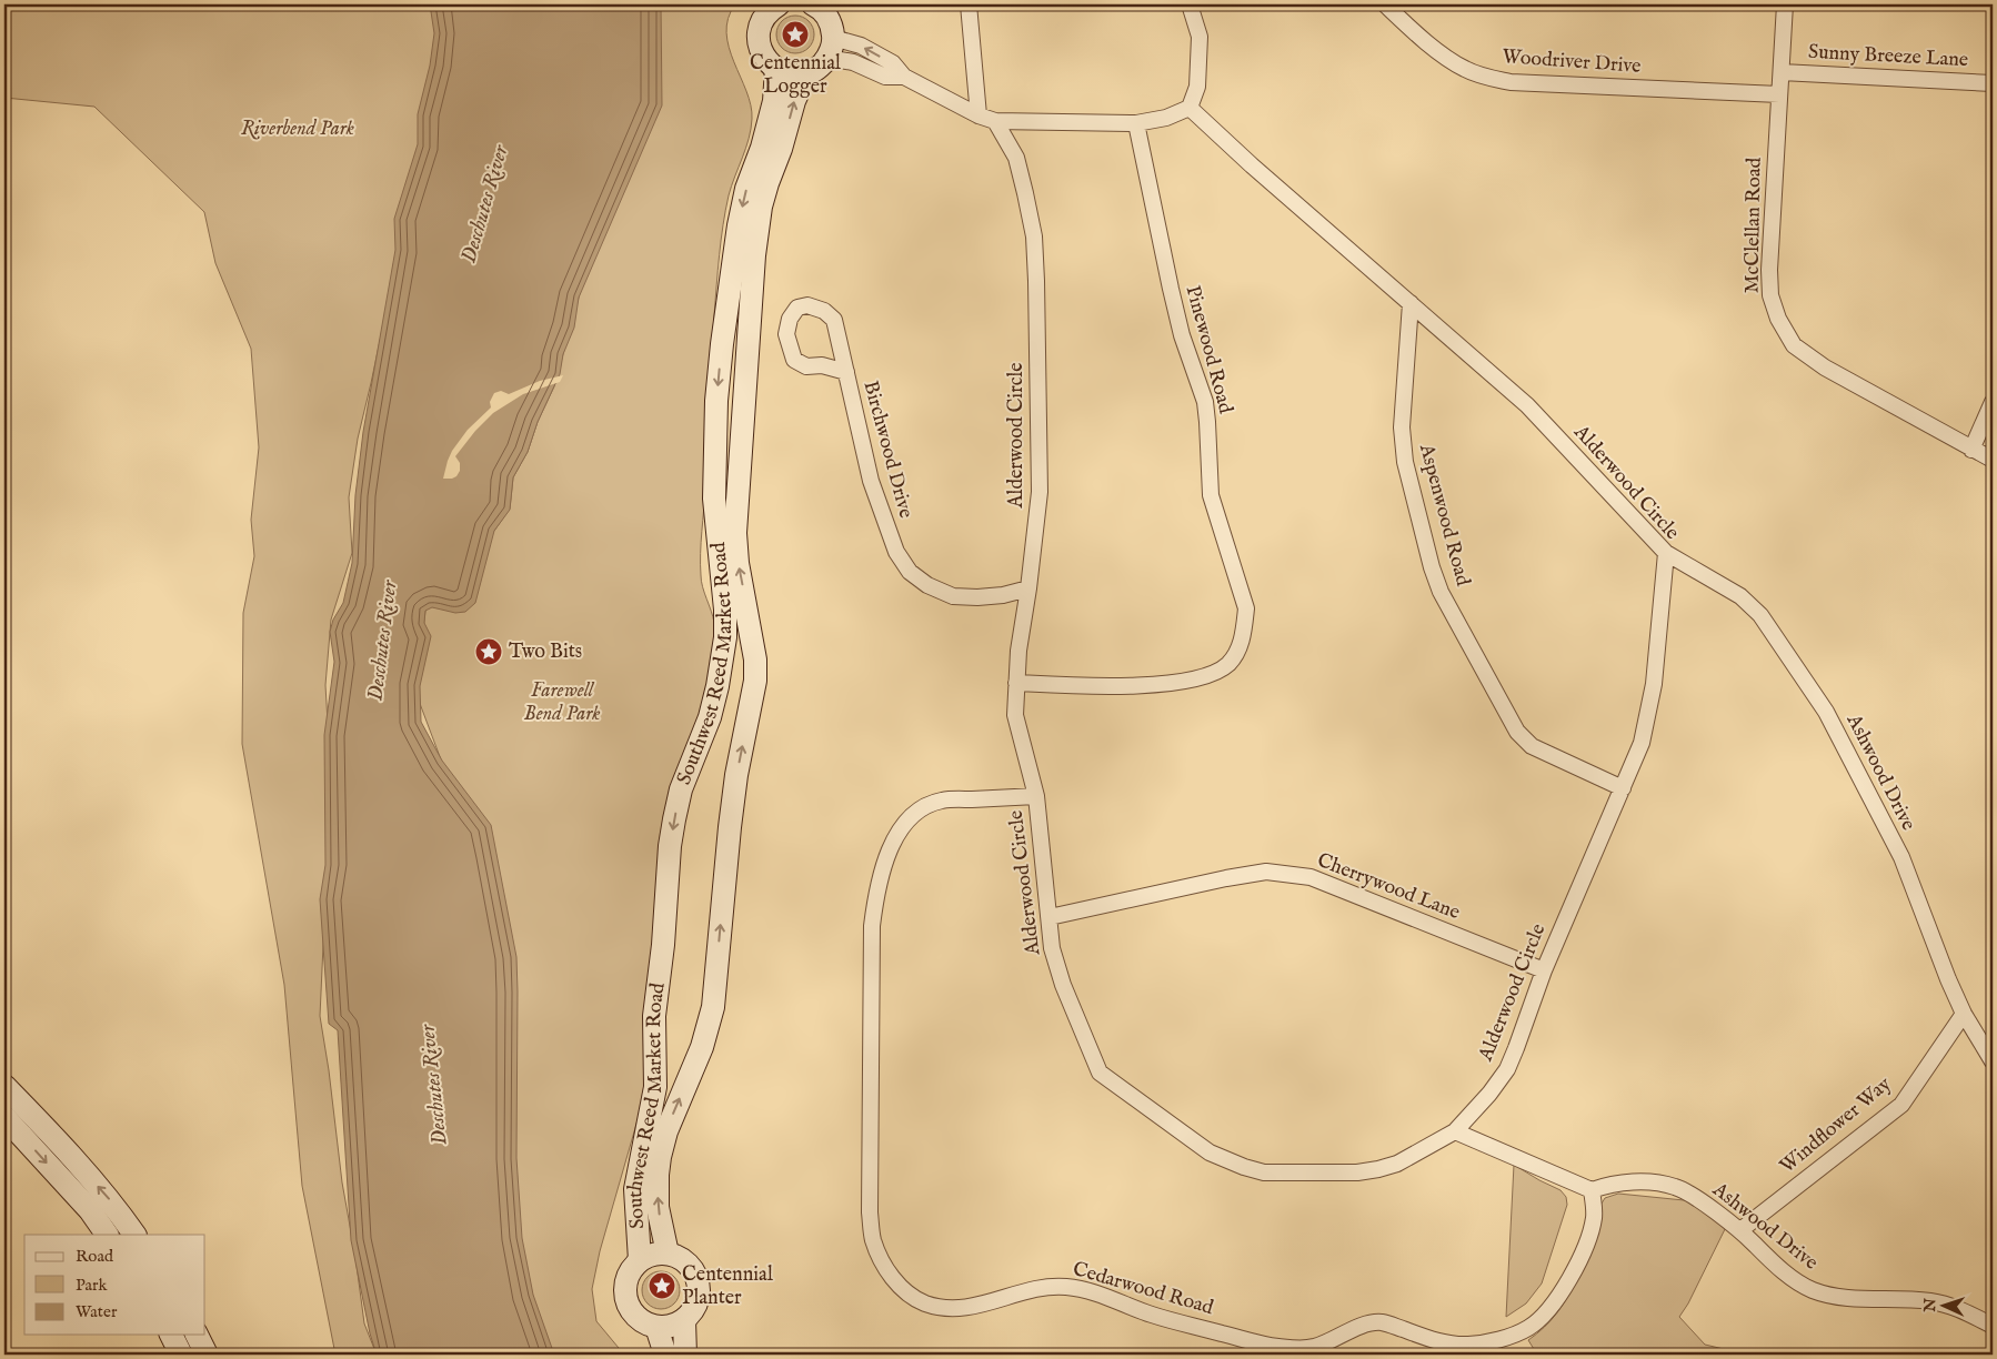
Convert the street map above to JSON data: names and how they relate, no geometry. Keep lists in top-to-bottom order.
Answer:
{
  "streets": {
    "main road": ["Southwest Reed Market Road"],
    "street": [
      "Sunny Breeze Lane",
      "Woodriver Drive",
      "McClellan Road",
      "Pinewood Road",
      "Alderwood Circle",
      "Birchwood Drive",
      "Aspenwood Road",
      "Ashwood Drive",
      "Cherrywood Lane",
      "Windflower Way",
      "Cedarwood Road"
    ]
  },
  "crossings": [
    ["Sunny Breeze Lane", "McClellan Road"],
    ["Woodriver Drive", "McClellan Road"],
    ["Pinewood Road", "Alderwood Circle"],
    ["Alderwood Circle", "Birchwood Drive"],
    ["Alderwood Circle", "Aspenwood Road"],
    ["Alderwood Circle", "Ashwood Drive"],
    ["Alderwood Circle", "Cherrywood Lane"],
    ["Alderwood Circle", "Cedarwood Road"],
    ["Ashwood Drive", "Windflower Way"],
    ["Ashwood Drive", "Cedarwood Road"]
  ],
  "water": ["Deschutes River"],
  "parks": ["Riverbend Park", "Farewell Bend Park"],
  "places": {
    "place": ["Centennial Logger", "Two Bits", "Centennial Planter"]
  },
  "legend": ["Road", "Park", "Water"],
  "north": "left"
}
